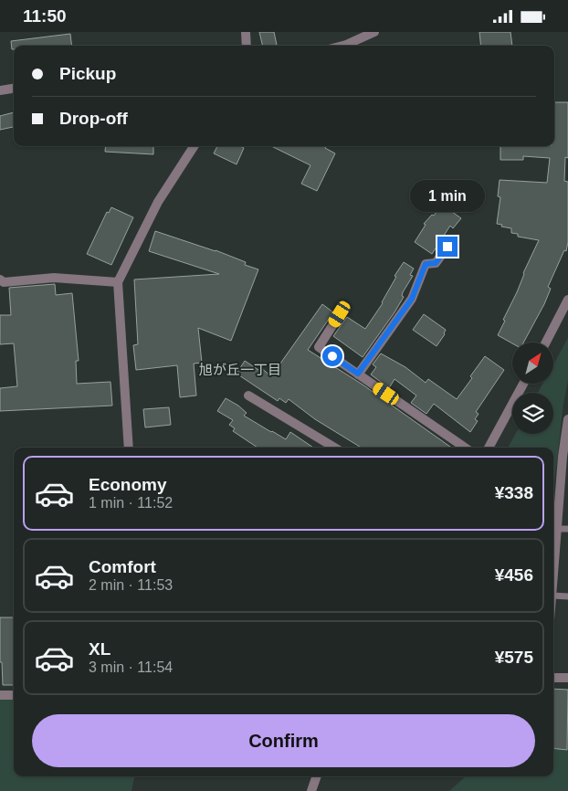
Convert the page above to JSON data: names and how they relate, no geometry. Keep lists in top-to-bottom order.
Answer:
{
  "districts": ["旭が丘一丁目"],
  "north": "top right",
  "page": {
    "status": "11:50",
    "banner": ["Pickup", "Drop-off"],
    "bubble": "1 min",
    "list": [
      {
        "name": "Economy",
        "note": "1 min · 11:52",
        "value": "¥338"
      },
      {
        "name": "Comfort",
        "note": "2 min · 11:53",
        "value": "¥456"
      },
      {
        "name": "XL",
        "note": "3 min · 11:54",
        "value": "¥575"
      }
    ],
    "buttons": "Confirm"
  }
}
